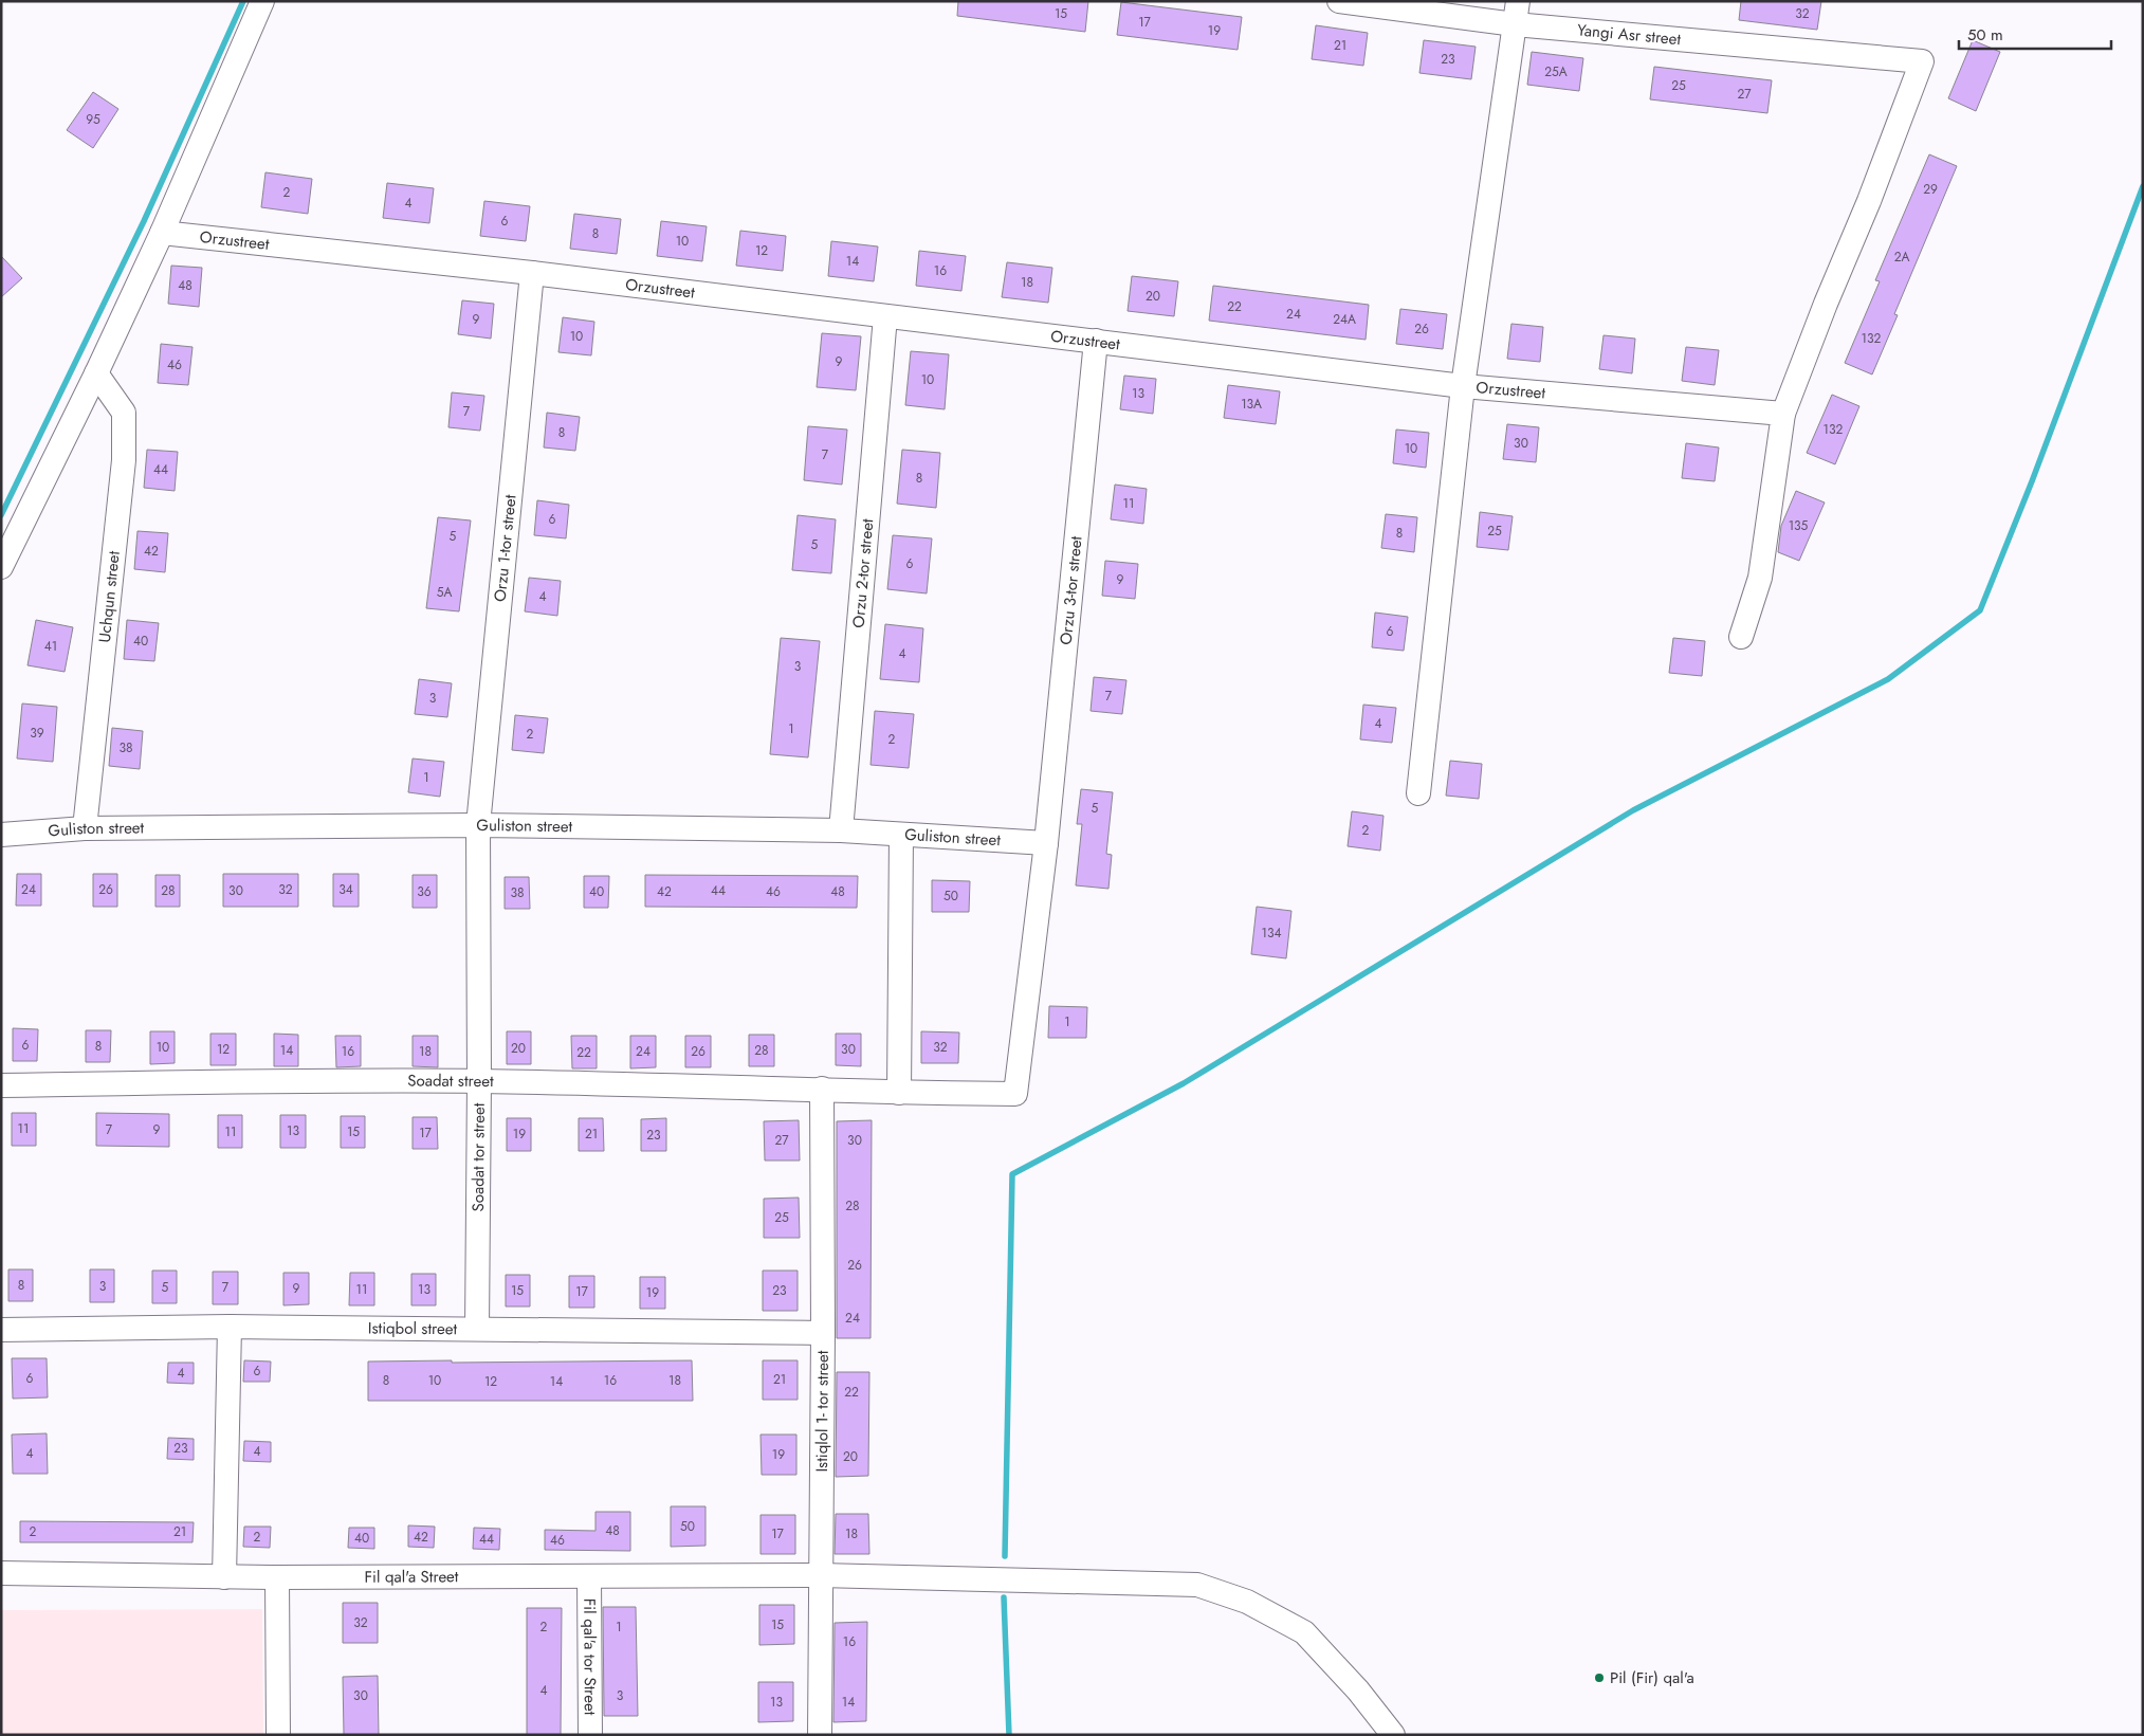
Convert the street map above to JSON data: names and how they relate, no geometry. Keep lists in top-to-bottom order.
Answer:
{
  "streets": {
    "street": [
      "Yangi Asr street",
      "Orzustreet",
      "Orzu 1-tor street",
      "Orzu 2-tor street",
      "Orzu 3-tor street",
      "Uchqun street",
      "Guliston street",
      "Soadat street",
      "Soadat tor street",
      "Istiqbol street",
      "Istiqlol 1- tor street",
      "Fil qal'a Street",
      "Fil qal'a tor Street"
    ]
  },
  "crossings": [
    ["Yangi Asr street", "Orzustreet"],
    ["Orzustreet", "Orzu 1-tor street"],
    ["Orzustreet", "Orzu 2-tor street"],
    ["Orzustreet", "Orzu 3-tor street"],
    ["Orzu 1-tor street", "Guliston street"],
    ["Orzu 1-tor street", "Soadat tor street"],
    ["Orzu 2-tor street", "Guliston street"],
    ["Orzu 3-tor street", "Guliston street"],
    ["Orzu 3-tor street", "Soadat street"],
    ["Uchqun street", "Guliston street"],
    ["Guliston street", "Soadat tor street"],
    ["Soadat street", "Soadat tor street"],
    ["Soadat street", "Istiqlol 1- tor street"],
    ["Soadat tor street", "Istiqbol street"],
    ["Istiqbol street", "Istiqlol 1- tor street"],
    ["Istiqlol 1- tor street", "Fil qal'a Street"],
    ["Fil qal'a Street", "Fil qal'a tor Street"]
  ],
  "places": ["Pil (Fir) qal'a"],
  "house_numbers": [
    "15",
    "32",
    "17",
    "19",
    "21",
    "23",
    "25A",
    "25",
    "27",
    "95",
    "29",
    "2",
    "4",
    "6",
    "8",
    "10",
    "12",
    "2A",
    "14",
    "16",
    "18",
    "48",
    "20",
    "22",
    "24",
    "9",
    "24A",
    "26",
    "10",
    "132",
    "9",
    "46",
    "10",
    "13",
    "13A",
    "7",
    "132",
    "8",
    "30",
    "10",
    "7",
    "44",
    "8",
    "11",
    "6",
    "135",
    "25",
    "8",
    "5",
    "5",
    "42",
    "6",
    "9",
    "5A",
    "4",
    "6",
    "40",
    "41",
    "4",
    "3",
    "7",
    "3",
    "4",
    "1",
    "39",
    "2",
    "2",
    "38",
    "1",
    "5",
    "2",
    "24",
    "26",
    "32",
    "34",
    "28",
    "30",
    "44",
    "36",
    "40",
    "42",
    "46",
    "48",
    "38",
    "50",
    "134",
    "1",
    "6",
    "8",
    "10",
    "32",
    "20",
    "12",
    "30",
    "14",
    "28",
    "16",
    "18",
    "24",
    "26",
    "22",
    "11",
    "7",
    "9",
    "13",
    "11",
    "15",
    "17",
    "19",
    "21",
    "23",
    "27",
    "30",
    "28",
    "25",
    "26",
    "8",
    "3",
    "5",
    "7",
    "9",
    "11",
    "13",
    "15",
    "23",
    "17",
    "19",
    "24",
    "6",
    "4",
    "6",
    "21",
    "8",
    "10",
    "16",
    "18",
    "12",
    "14",
    "22",
    "23",
    "4",
    "4",
    "19",
    "20",
    "50",
    "48",
    "2",
    "21",
    "17",
    "18",
    "2",
    "42",
    "40",
    "44",
    "46",
    "32",
    "15",
    "2",
    "1",
    "16",
    "4",
    "30",
    "3",
    "13",
    "14"
  ],
  "scale_bar": "50 m"
}
